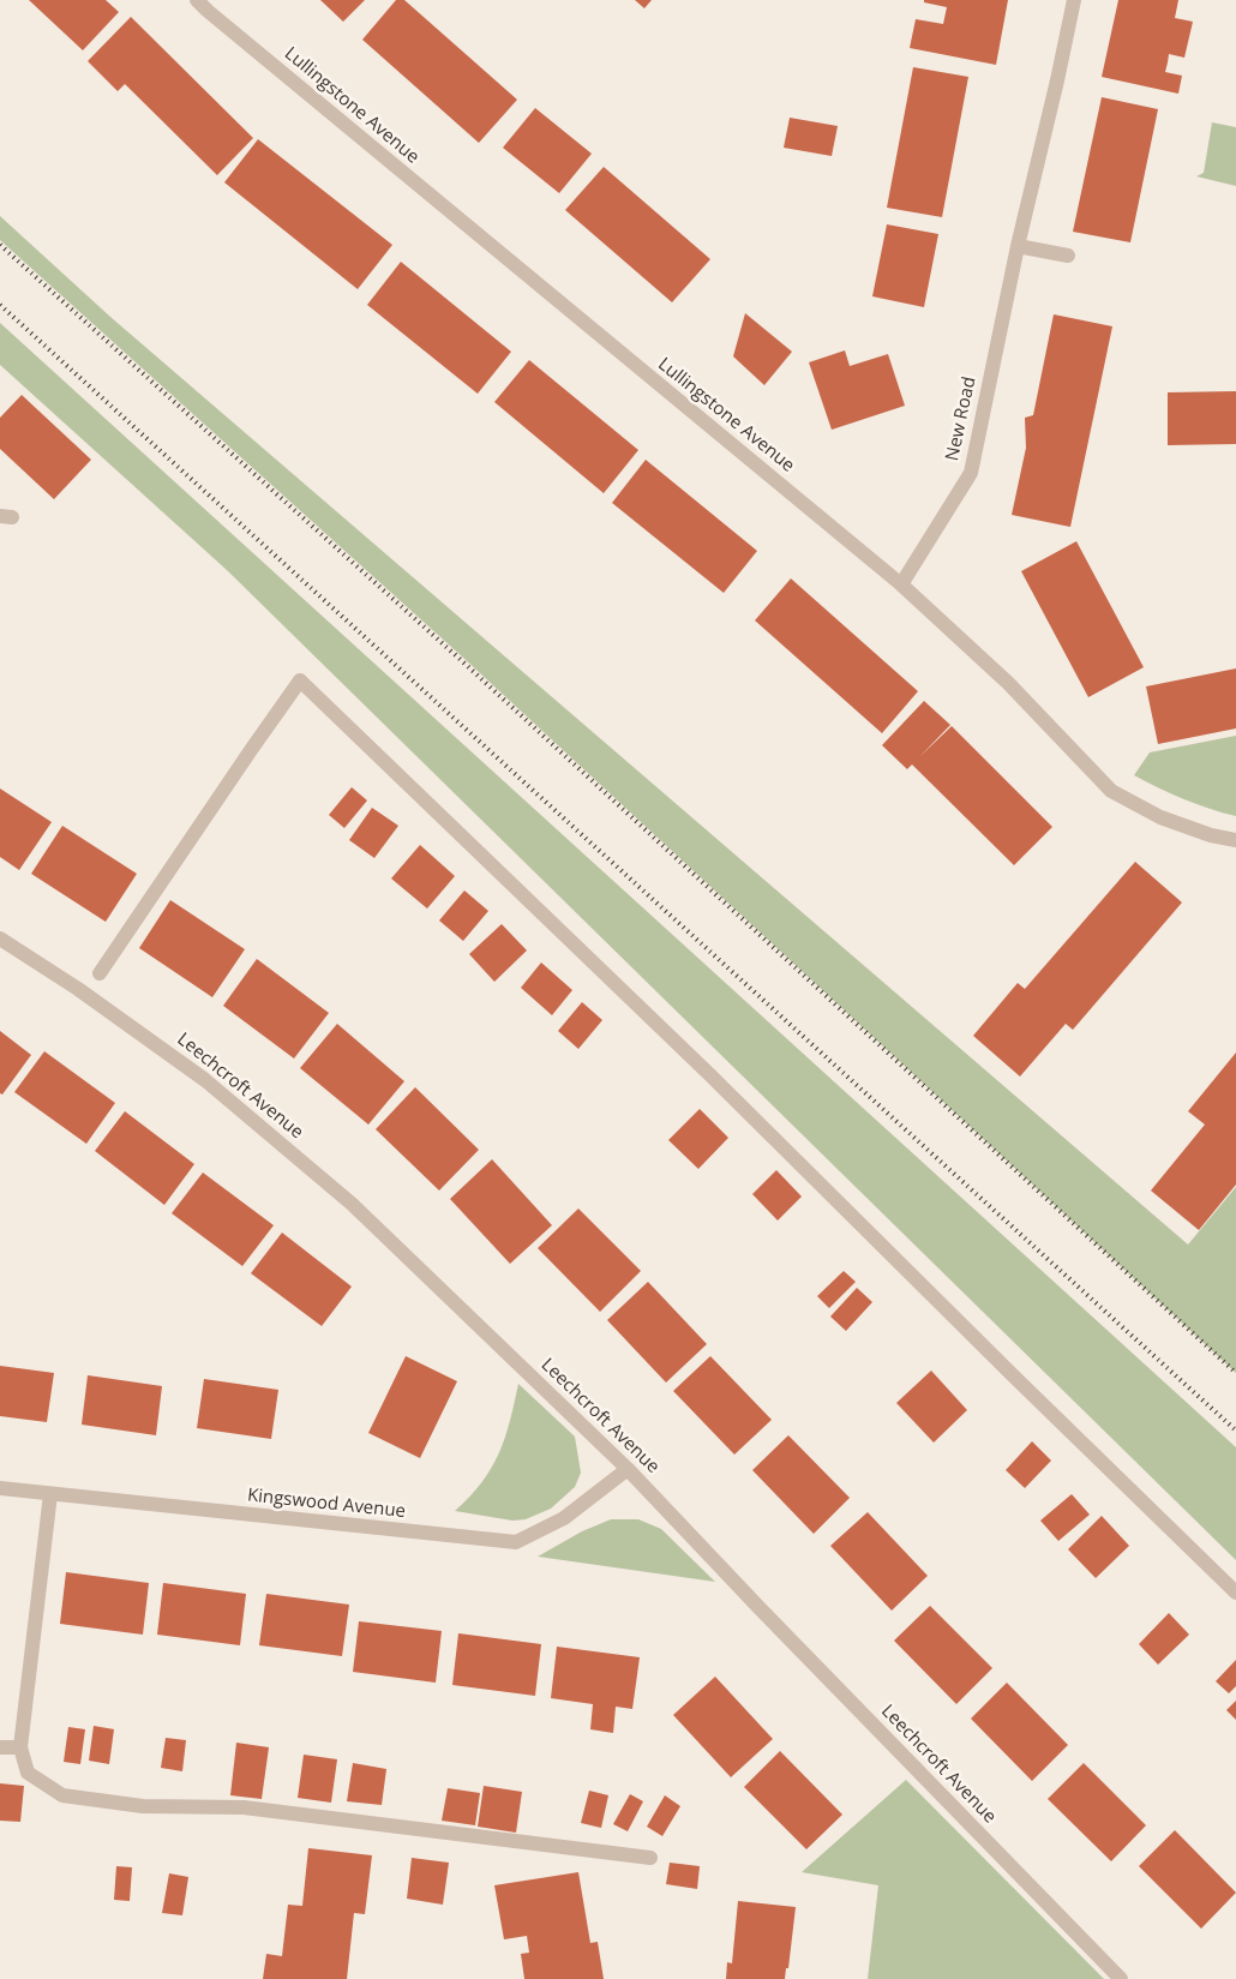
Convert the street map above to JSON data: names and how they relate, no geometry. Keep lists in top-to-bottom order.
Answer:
{
  "streets": {
    "street": [
      "Lullingstone Avenue",
      "New Road",
      "Leechcroft Avenue",
      "Kingswood Avenue"
    ]
  },
  "crossings": [
    ["Lullingstone Avenue", "New Road"],
    ["Leechcroft Avenue", "Kingswood Avenue"]
  ]
}
